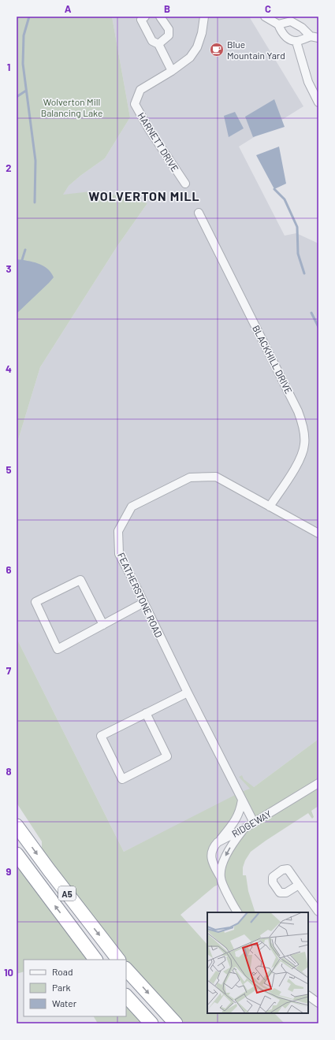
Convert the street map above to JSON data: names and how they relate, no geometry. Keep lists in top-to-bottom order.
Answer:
{
  "streets": {
    "highway": ["A5"],
    "street": [
      "HARNETT DRIVE",
      "BLACKHILL DRIVE",
      "FEATHERSTONE ROAD",
      "RIDGEWAY"
    ]
  },
  "crossings": [
    ["BLACKHILL DRIVE", "FEATHERSTONE ROAD"],
    ["FEATHERSTONE ROAD", "RIDGEWAY"]
  ],
  "districts": ["WOLVERTON MILL"],
  "parks": ["Wolverton Mill Balancing Lake"],
  "places": {
    "cafe": ["Blue Mountain Yard"]
  },
  "legend": ["Road", "Park", "Water"],
  "grid": {
    "columns": ["A", "B", "C"],
    "rows": [
      "1",
      "2",
      "3",
      "4",
      "5",
      "6",
      "7",
      "8",
      "9",
      "10"
    ]
  }
}
